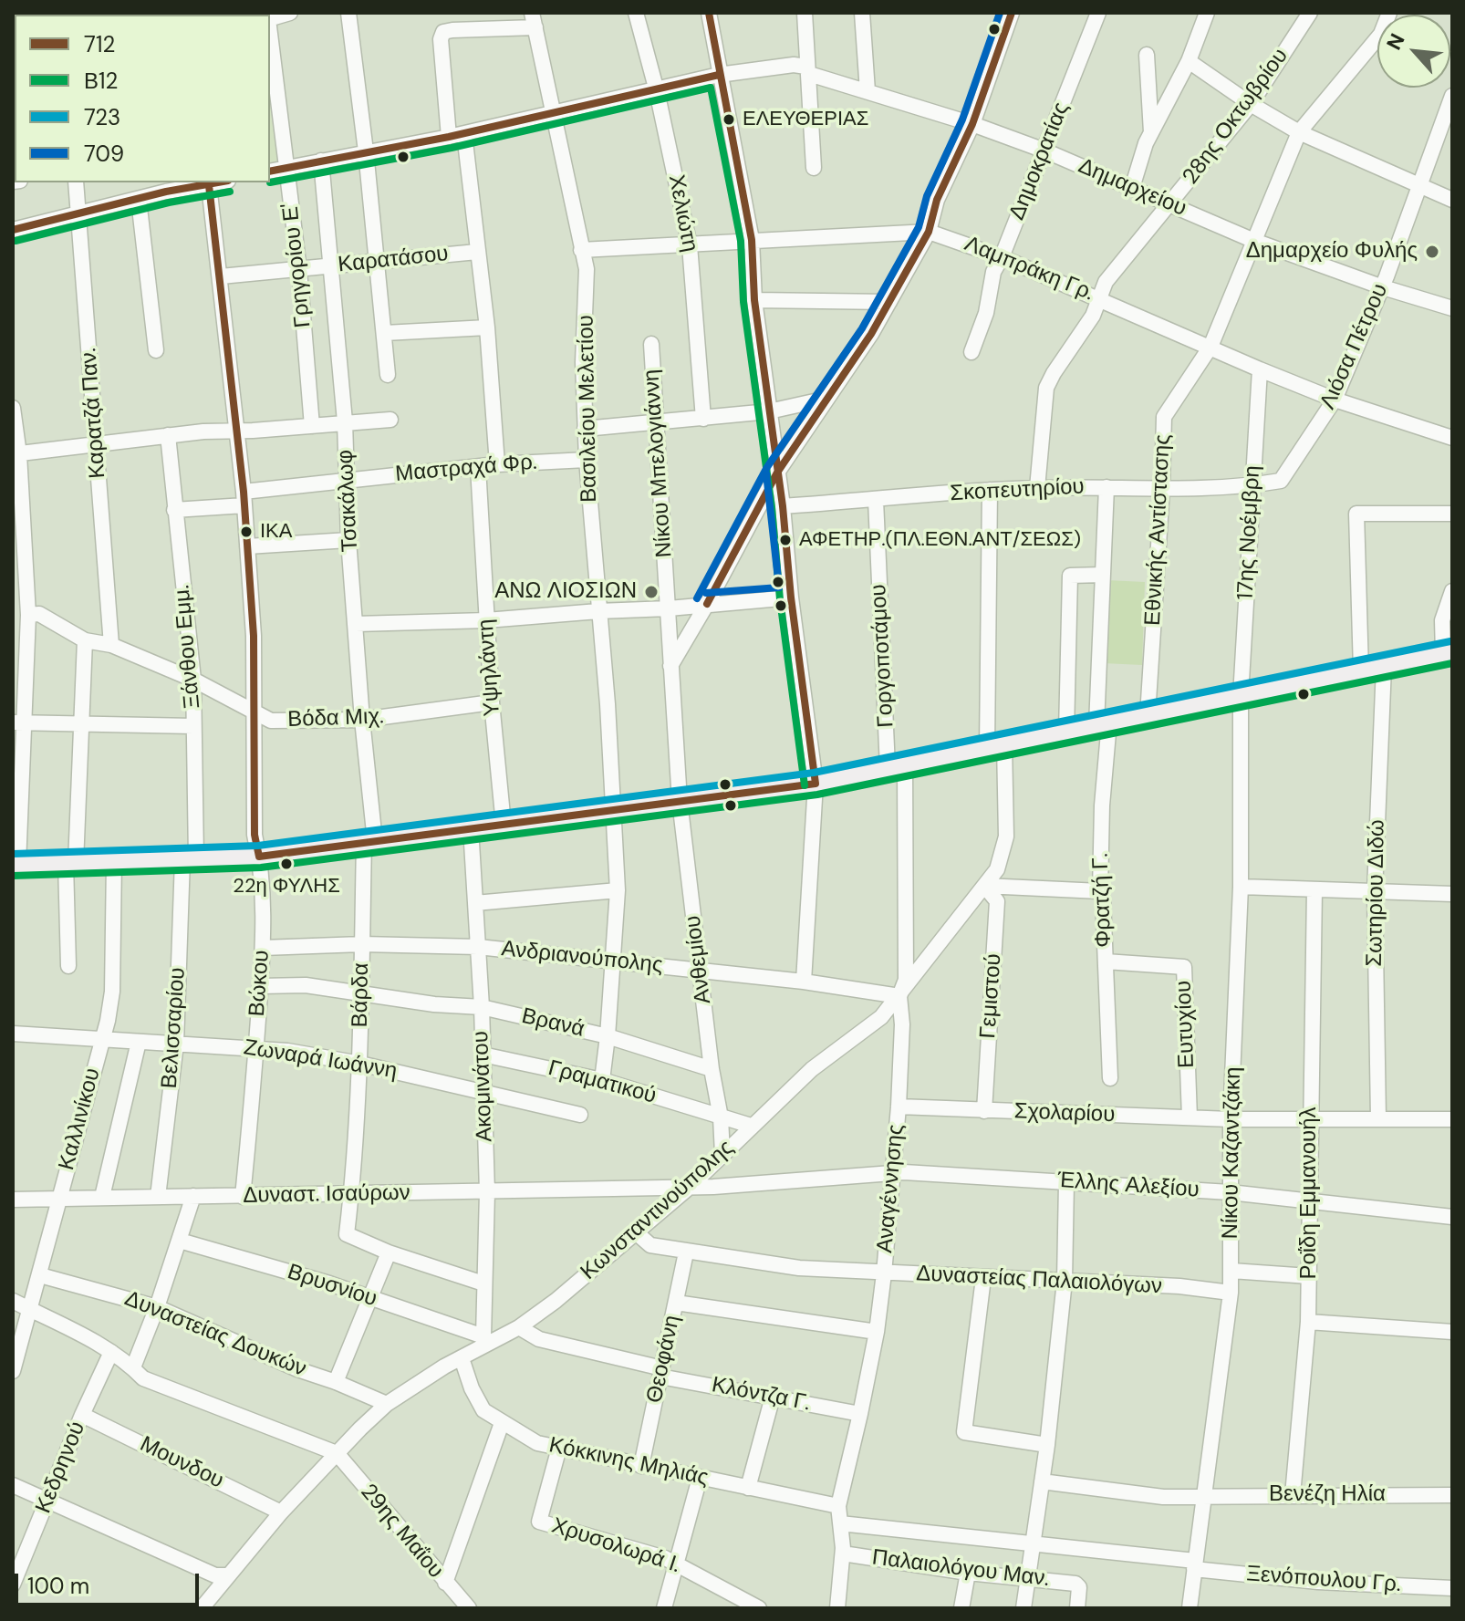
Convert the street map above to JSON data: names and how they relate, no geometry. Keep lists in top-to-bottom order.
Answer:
{
  "streets": {
    "street": [
      "28ης Οκτωβρίου",
      "Δημοκρατίας",
      "Δημαρχείου",
      "Χελιώτη",
      "Καρατάσου",
      "Γρηγορίου Ε'",
      "Λαμπράκη Γρ.",
      "Λιόσα Πέτρου",
      "Βασιλείου Μελετίου",
      "Καρατζά Παν.",
      "Νίκου Μπελογιάννη",
      "Μαστραχά Φρ.",
      "Σκοπευτηρίου",
      "Τσακάλωφ",
      "Εθνικής Αντίστασης",
      "17ης Νοέμβρη",
      "Ξάνθου Εμμ.",
      "Γοργοποτάμου",
      "Υψηλάντη",
      "Βόδα Μιχ.",
      "Σωτηρίου Διδώ",
      "Φρατζή Γ.",
      "Ανδριανούπολης",
      "Ανθεμίου",
      "Βώκου",
      "Βάρδα",
      "Γεμιστού",
      "Βρανά",
      "Ευτυχίου",
      "Βελισσαρίου",
      "Ζωναρά Ιωάννη",
      "Γραματικού",
      "Ακομινάτου",
      "Σχολαρίου",
      "Καλλινίκου",
      "Νίκου Καζαντζάκη",
      "Έλλης Αλεξίου",
      "Αναγέννησης",
      "Ροΐδη Εμμανουήλ",
      "Δυναστ. Ισαύρων",
      "Κωνσταντινούπολης",
      "Δυναστείας Παλαιολόγων",
      "Βρυσνίου",
      "Δυναστείας Δουκών",
      "Θεοφάνη",
      "Κλόντζα Γ.",
      "Κόκκινης Μηλιάς",
      "Μουνδου",
      "Κεδρηνού",
      "Βενέζη Ηλία",
      "29ης Μαΐου",
      "Χρυσολωρά Ι.",
      "Παλαιολόγου Μαν.",
      "Ξενόπουλου Γρ."
    ]
  },
  "crossings": [
    ["28ης Οκτωβρίου", "Δημαρχείου"],
    ["28ης Οκτωβρίου", "Λαμπράκη Γρ."],
    ["28ης Οκτωβρίου", "Σκοπευτηρίου"],
    ["Δημοκρατίας", "Δημαρχείου"],
    ["Δημοκρατίας", "Λαμπράκη Γρ."],
    ["Δημαρχείου", "Χελιώτη"],
    ["Δημαρχείου", "Γρηγορίου Ε'"],
    ["Δημαρχείου", "Λιόσα Πέτρου"],
    ["Δημαρχείου", "Βασιλείου Μελετίου"],
    ["Δημαρχείου", "Τσακάλωφ"],
    ["Δημαρχείου", "Εθνικής Αντίστασης"],
    ["Χελιώτη", "Λαμπράκη Γρ."],
    ["Καρατάσου", "Γρηγορίου Ε'"],
    ["Καρατάσου", "Τσακάλωφ"],
    ["Λαμπράκη Γρ.", "Λιόσα Πέτρου"],
    ["Λαμπράκη Γρ.", "Βασιλείου Μελετίου"],
    ["Λαμπράκη Γρ.", "Εθνικής Αντίστασης"],
    ["Λαμπράκη Γρ.", "17ης Νοέμβρη"],
    ["Λιόσα Πέτρου", "Σκοπευτηρίου"],
    ["Λιόσα Πέτρου", "17ης Νοέμβρη"],
    ["Βασιλείου Μελετίου", "Μαστραχά Φρ."],
    ["Βασιλείου Μελετίου", "Ανδριανούπολης"],
    ["Βασιλείου Μελετίου", "Βρανά"],
    ["Βασιλείου Μελετίου", "Γραματικού"],
    ["Καρατζά Παν.", "Βόδα Μιχ."],
    ["Νίκου Μπελογιάννη", "Ανθεμίου"],
    ["Μαστραχά Φρ.", "Τσακάλωφ"],
    ["Μαστραχά Φρ.", "Ξάνθου Εμμ."],
    ["Μαστραχά Φρ.", "Υψηλάντη"],
    ["Σκοπευτηρίου", "Εθνικής Αντίστασης"],
    ["Σκοπευτηρίου", "17ης Νοέμβρη"],
    ["Σκοπευτηρίου", "Γοργοποτάμου"],
    ["Σκοπευτηρίου", "Φρατζή Γ."],
    ["Σκοπευτηρίου", "Κωνσταντινούπολης"],
    ["Τσακάλωφ", "Βόδα Μιχ."],
    ["Τσακάλωφ", "Βάρδα"],
    ["17ης Νοέμβρη", "Νίκου Καζαντζάκη"],
    ["Ξάνθου Εμμ.", "Βόδα Μιχ."],
    ["Ξάνθου Εμμ.", "Βελισσαρίου"],
    ["Γοργοποτάμου", "Αναγέννησης"],
    ["Υψηλάντη", "Βόδα Μιχ."],
    ["Σωτηρίου Διδώ", "Σχολαρίου"],
    ["Φρατζή Γ.", "Ευτυχίου"],
    ["Ανδριανούπολης", "Ανθεμίου"],
    ["Ανδριανούπολης", "Βώκου"],
    ["Ανδριανούπολης", "Βάρδα"],
    ["Ανδριανούπολης", "Ακομινάτου"],
    ["Ανδριανούπολης", "Αναγέννησης"],
    ["Ανδριανούπολης", "Κωνσταντινούπολης"],
    ["Ανθεμίου", "Βρανά"],
    ["Ανθεμίου", "Γραματικού"],
    ["Ανθεμίου", "Κωνσταντινούπολης"],
    ["Βώκου", "Βρανά"],
    ["Βώκου", "Ζωναρά Ιωάννη"],
    ["Βώκου", "Δυναστ. Ισαύρων"],
    ["Βάρδα", "Βρανά"],
    ["Βάρδα", "Ζωναρά Ιωάννη"],
    ["Βάρδα", "Δυναστ. Ισαύρων"],
    ["Γεμιστού", "Σχολαρίου"],
    ["Γεμιστού", "Κωνσταντινούπολης"],
    ["Βρανά", "Ακομινάτου"],
    ["Ευτυχίου", "Σχολαρίου"],
    ["Βελισσαρίου", "Ζωναρά Ιωάννη"],
    ["Βελισσαρίου", "Δυναστ. Ισαύρων"],
    ["Ζωναρά Ιωάννη", "Ακομινάτου"],
    ["Ζωναρά Ιωάννη", "Καλλινίκου"],
    ["Γραματικού", "Ακομινάτου"],
    ["Ακομινάτου", "Δυναστ. Ισαύρων"],
    ["Ακομινάτου", "Κωνσταντινούπολης"],
    ["Ακομινάτου", "Βρυσνίου"],
    ["Σχολαρίου", "Νίκου Καζαντζάκη"],
    ["Σχολαρίου", "Αναγέννησης"],
    ["Σχολαρίου", "Ροΐδη Εμμανουήλ"],
    ["Καλλινίκου", "Δυναστ. Ισαύρων"],
    ["Καλλινίκου", "Δυναστείας Δουκών"],
    ["Νίκου Καζαντζάκη", "Έλλης Αλεξίου"],
    ["Νίκου Καζαντζάκη", "Δυναστείας Παλαιολόγων"],
    ["Νίκου Καζαντζάκη", "Βενέζη Ηλία"],
    ["Νίκου Καζαντζάκη", "Ξενόπουλου Γρ."],
    ["Έλλης Αλεξίου", "Αναγέννησης"],
    ["Έλλης Αλεξίου", "Ροΐδη Εμμανουήλ"],
    ["Έλλης Αλεξίου", "Δυναστ. Ισαύρων"],
    ["Έλλης Αλεξίου", "Κωνσταντινούπολης"],
    ["Αναγέννησης", "Κωνσταντινούπολης"],
    ["Αναγέννησης", "Δυναστείας Παλαιολόγων"],
    ["Αναγέννησης", "Κλόντζα Γ."],
    ["Αναγέννησης", "Κόκκινης Μηλιάς"],
    ["Αναγέννησης", "Παλαιολόγου Μαν."],
    ["Ροΐδη Εμμανουήλ", "Βενέζη Ηλία"],
    ["Δυναστ. Ισαύρων", "Κωνσταντινούπολης"],
    ["Κωνσταντινούπολης", "Δυναστείας Παλαιολόγων"],
    ["Κωνσταντινούπολης", "Βρυσνίου"],
    ["Κωνσταντινούπολης", "Δυναστείας Δουκών"],
    ["Κωνσταντινούπολης", "Κλόντζα Γ."],
    ["Κωνσταντινούπολης", "Κόκκινης Μηλιάς"],
    ["Κωνσταντινούπολης", "Μουνδου"],
    ["Κωνσταντινούπολης", "29ης Μαΐου"],
    ["Δυναστείας Παλαιολόγων", "Θεοφάνη"],
    ["Θεοφάνη", "Κλόντζα Γ."],
    ["Θεοφάνη", "Κόκκινης Μηλιάς"],
    ["Κόκκινης Μηλιάς", "Χρυσολωρά Ι."],
    ["Μουνδου", "Κεδρηνού"]
  ],
  "places": [
    "ΕΛΕΥΘΕΡΙΑΣ",
    "Δημαρχείο Φυλής",
    "ΙΚΑ",
    "ΑΦΕΤΗΡ.(ΠΛ.ΕΘΝ.ΑΝΤ/ΣΕΩΣ)",
    "ΑΝΩ ΛΙΟΣΙΩΝ",
    "22η ΦΥΛΗΣ"
  ],
  "lines": [
    "transit line 712",
    "transit line 709",
    "transit line Β12",
    "transit line 723"
  ],
  "legend": [
    "712",
    "Β12",
    "723",
    "709"
  ],
  "scale_bar": "100 m",
  "north": "top left"
}
